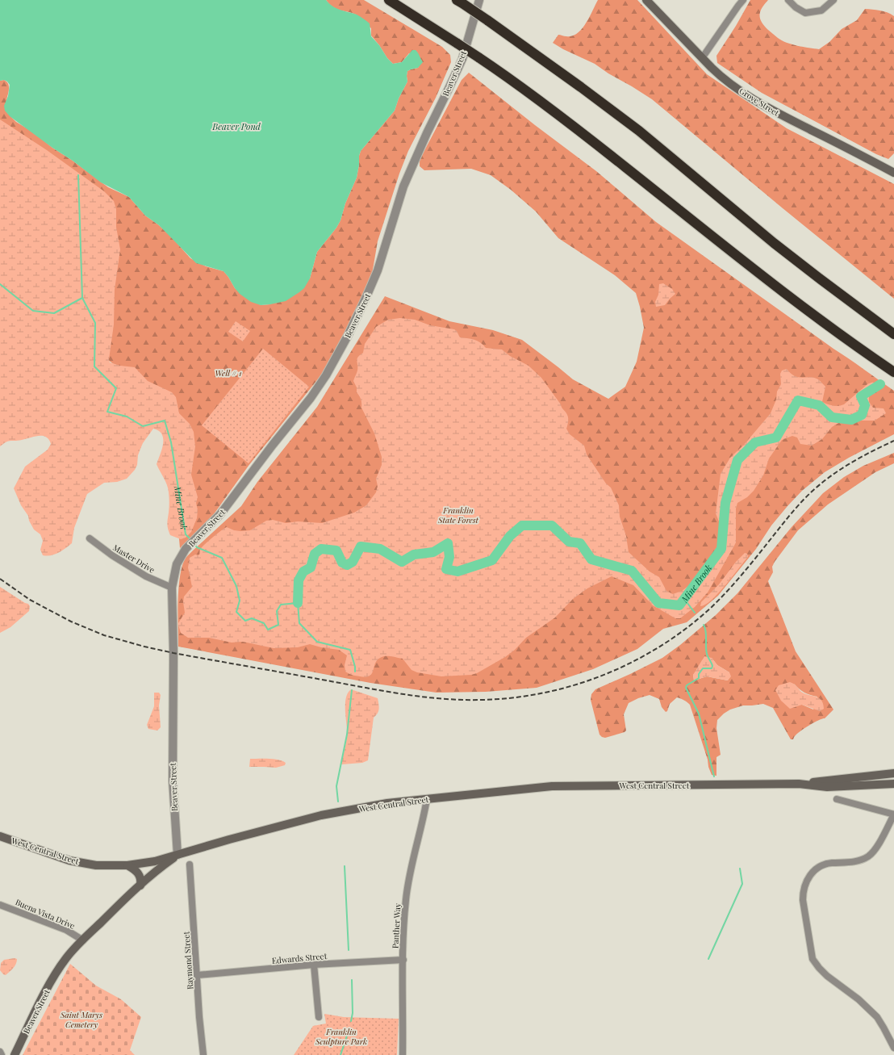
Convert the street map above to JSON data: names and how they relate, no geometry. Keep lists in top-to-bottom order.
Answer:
{
  "streets": {
    "main road": ["Beaver Street", "Grove Street", "West Central Street"],
    "street": [
      "Master Drive",
      "Buena Vista Drive",
      "Panther Way",
      "Edwards Street",
      "Raymond Street"
    ]
  },
  "crossings": [
    ["Beaver Street", "Master Drive"],
    ["Beaver Street", "West Central Street"],
    ["Beaver Street", "Buena Vista Drive"],
    ["West Central Street", "Panther Way"],
    ["Panther Way", "Edwards Street"],
    ["Edwards Street", "Raymond Street"]
  ],
  "water": ["Beaver Pond", "Mine Brook"],
  "parks": [
    "Well # 1",
    "Franklin State Forest",
    "Saint Marys Cemetery",
    "Franklin Sculpture Park"
  ]
}
